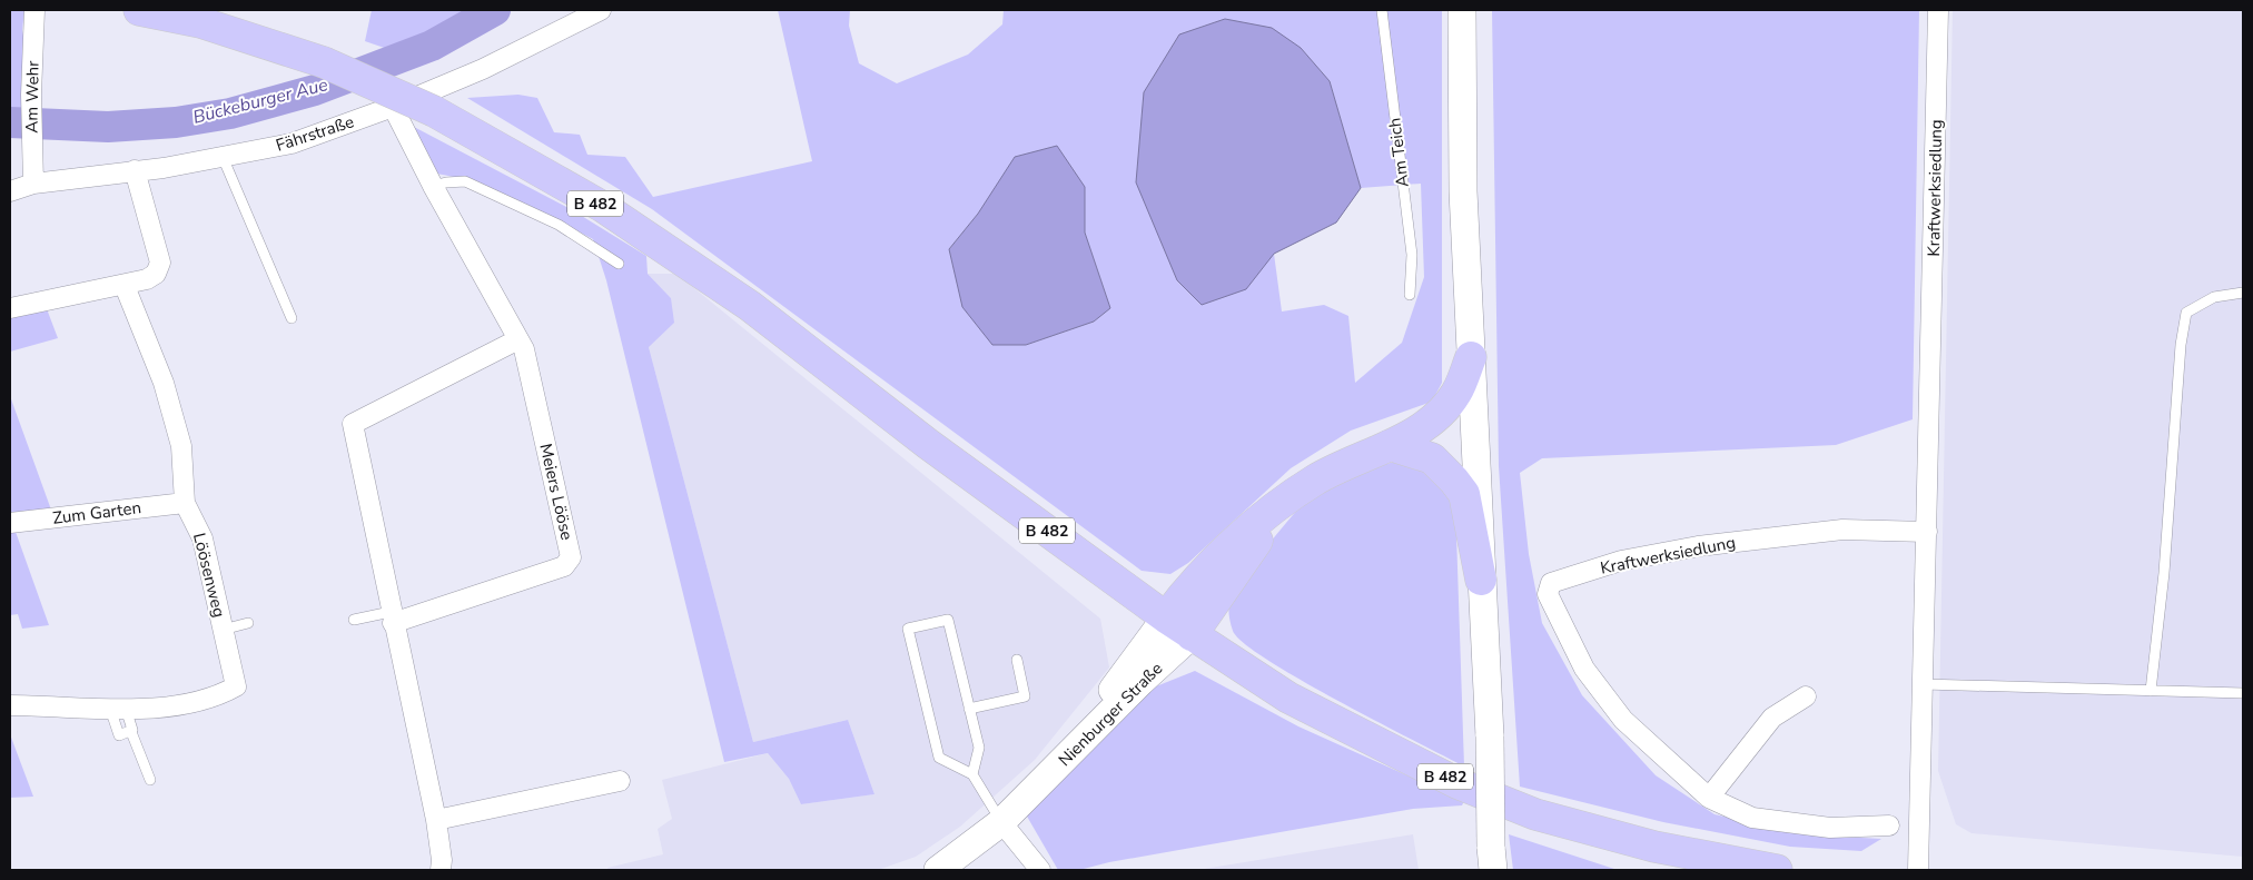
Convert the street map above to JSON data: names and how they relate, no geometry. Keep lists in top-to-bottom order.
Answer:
{
  "streets": {
    "main road": ["B 482", "Nienburger Straße"],
    "street": [
      "Am Wehr",
      "Fährstraße",
      "Kraftwerksiedlung",
      "Meiers Lööse",
      "Zum Garten",
      "Löösenweg"
    ],
    "lane": ["Am Teich"]
  },
  "crossings": [
    ["Am Wehr", "Fährstraße"],
    ["Fährstraße", "Meiers Lööse"],
    ["B 482", "Nienburger Straße"],
    ["Zum Garten", "Löösenweg"]
  ],
  "water": ["Bückeburger Aue"]
}
